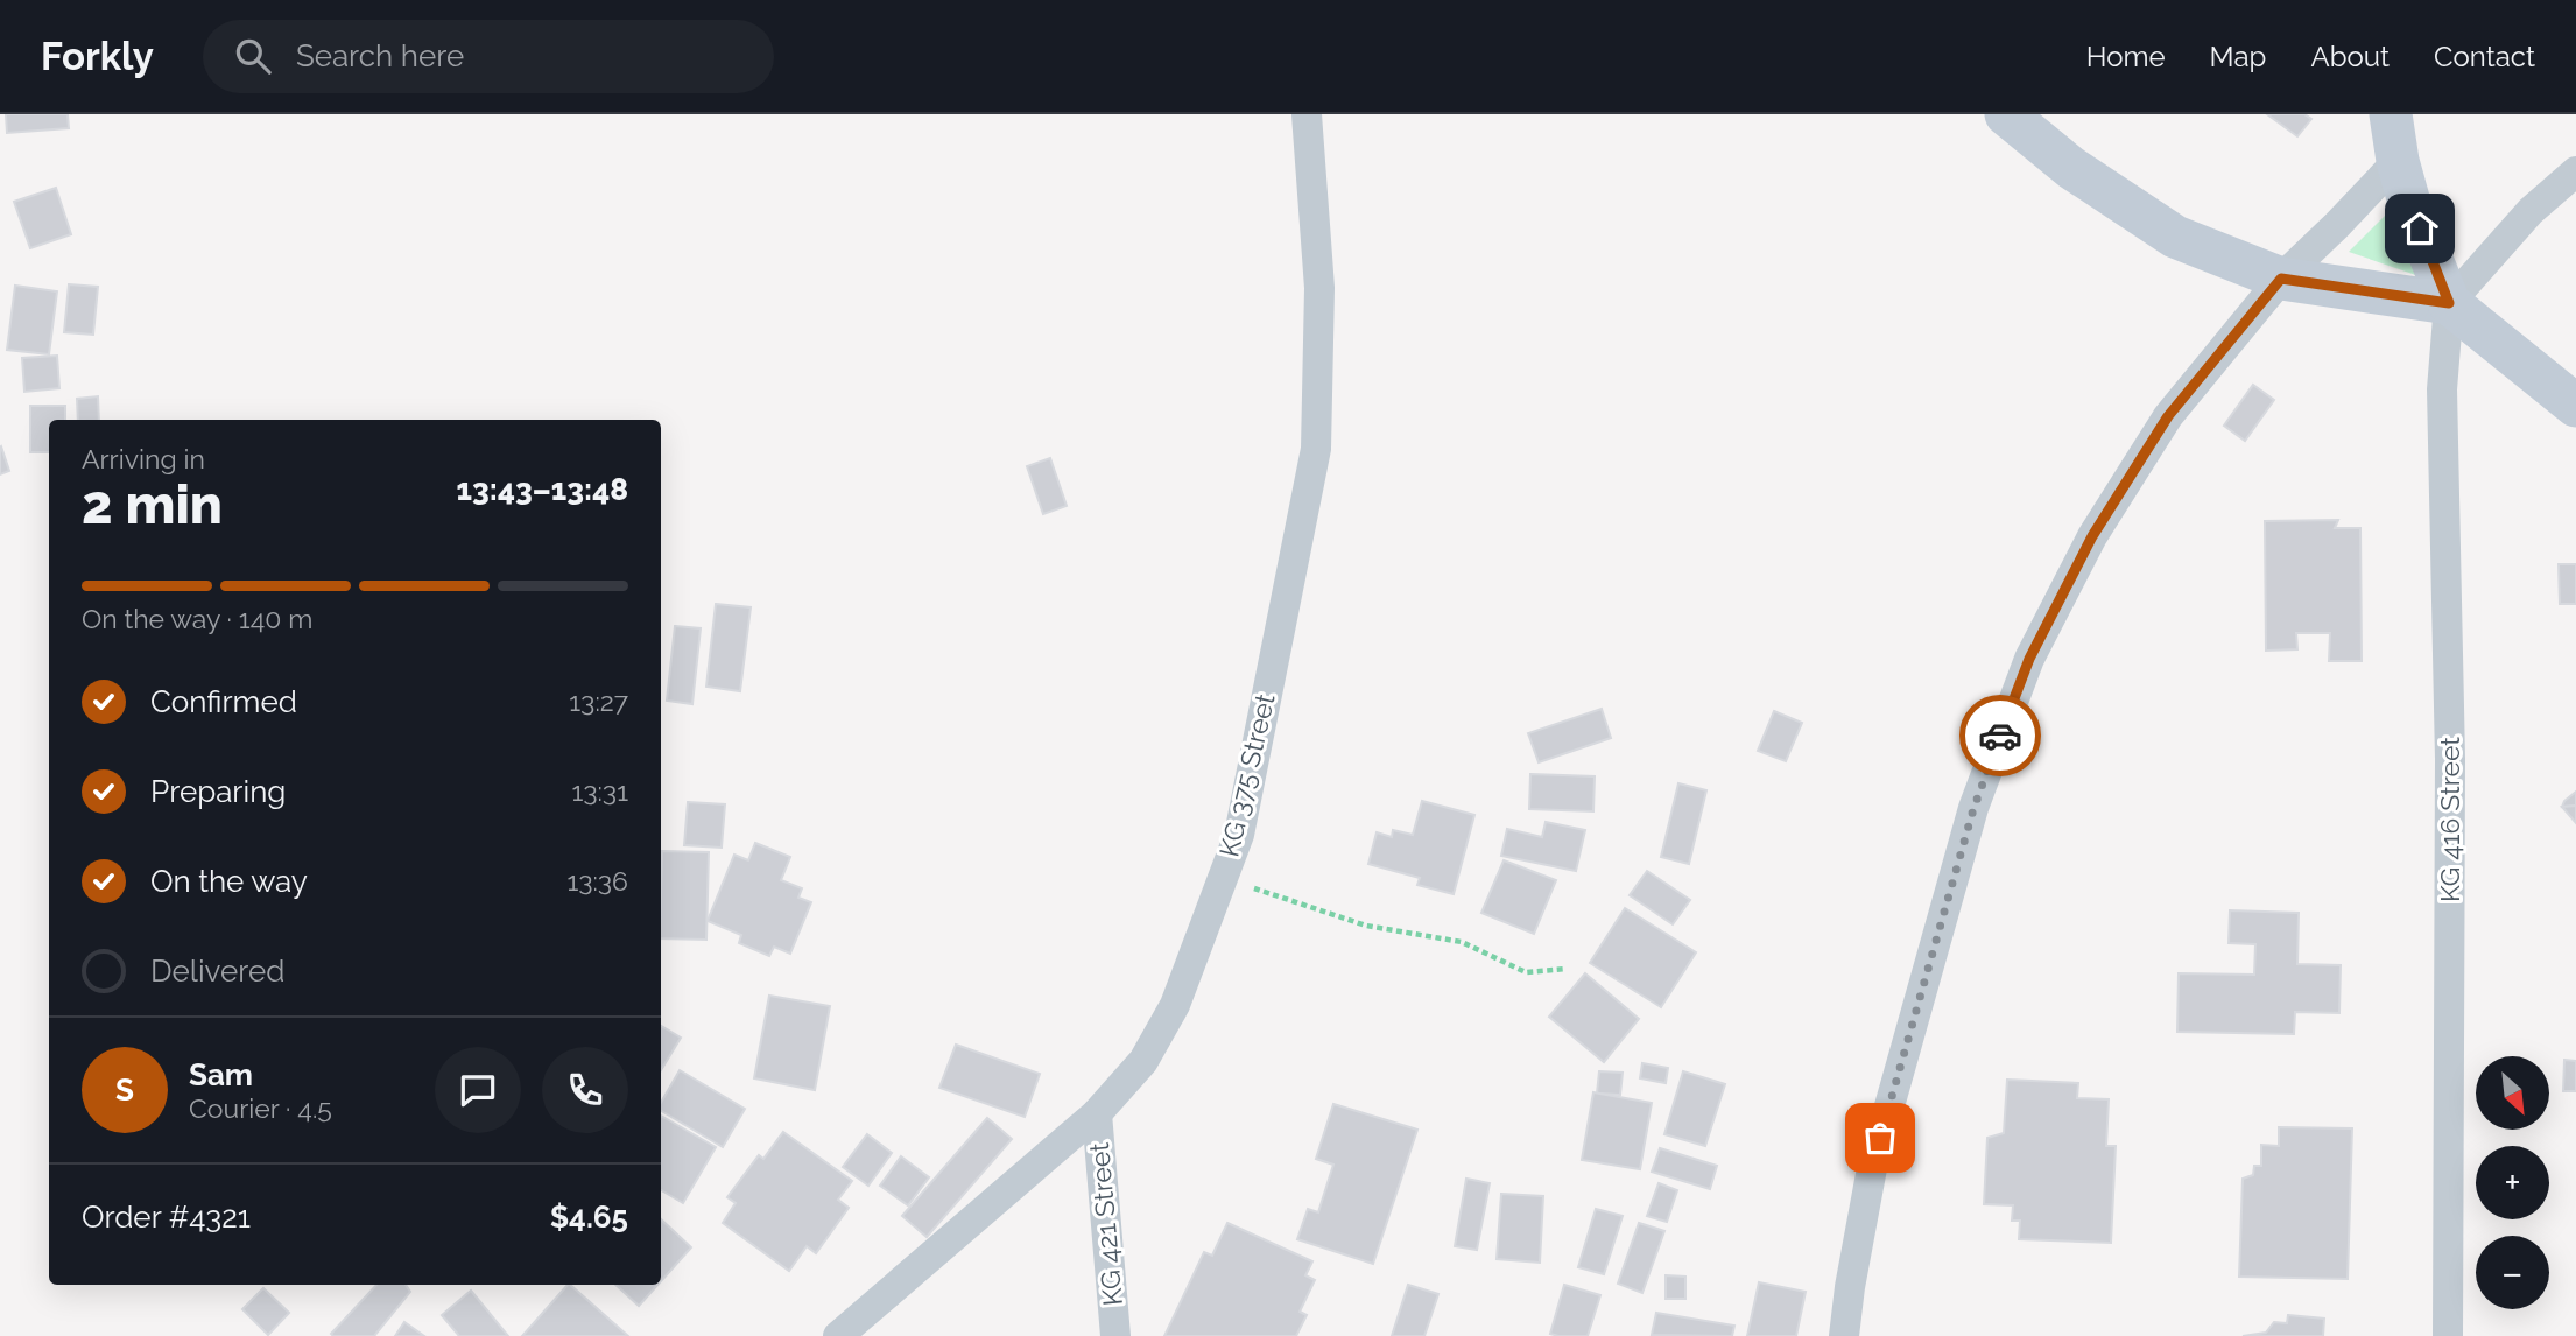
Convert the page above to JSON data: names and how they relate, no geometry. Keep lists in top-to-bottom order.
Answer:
{
  "streets": {
    "street": ["KG 375 Street", "KG 416 Street", "KG 421 Street"]
  },
  "crossings": [
    ["KG 375 Street", "KG 421 Street"]
  ],
  "north": "bottom right",
  "page": {
    "header": "Forkly",
    "search": "Search here",
    "nav": [
      "Home",
      "Map",
      "About",
      "Contact"
    ],
    "heading": ["2 min", "Arriving in", "13:43–13:48"],
    "panel": [
      "Sam",
      "Courier · 4.5",
      "Order #4321",
      "$4.65"
    ],
    "bar": "On the way · 140 m",
    "list": [
      ["Confirmed", "13:27"],
      ["Preparing", "13:31"],
      ["On the way", "13:36"],
      "Delivered"
    ],
    "round": "S",
    "map_buttons": ["+", "−"]
  }
}
